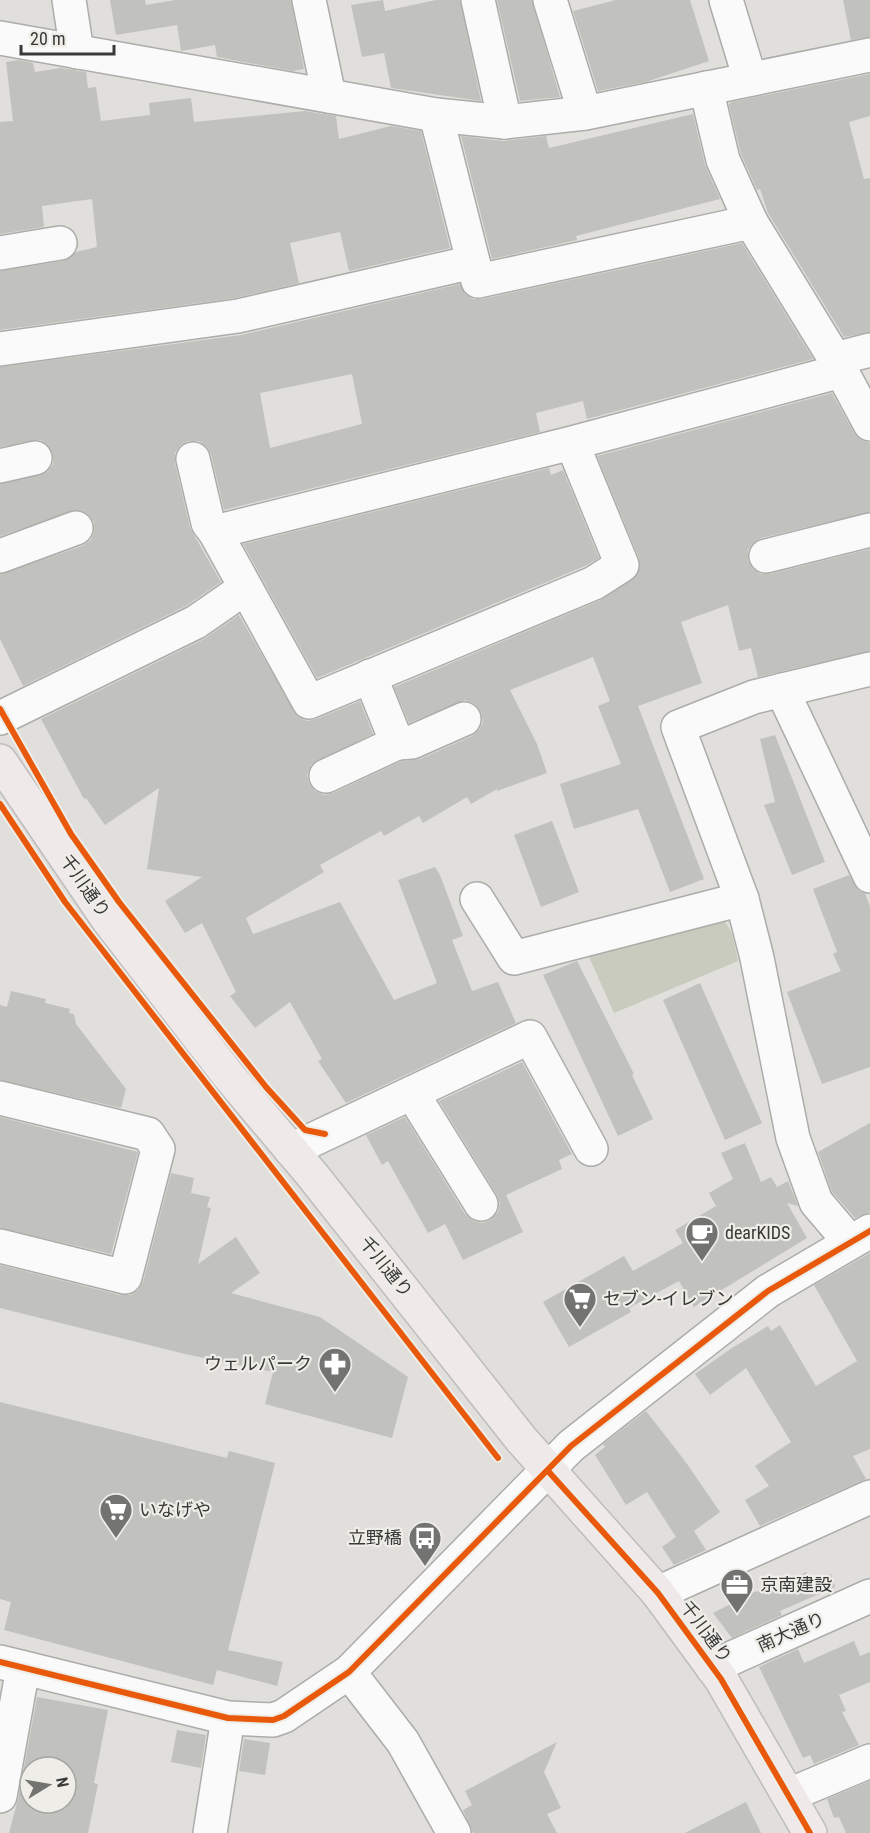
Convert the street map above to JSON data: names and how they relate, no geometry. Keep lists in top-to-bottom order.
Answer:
{
  "streets": {
    "main road": ["千川通り"],
    "street": ["南大通り"]
  },
  "crossings": [
    ["千川通り", "南大通り"]
  ],
  "places": {
    "cafe": ["dearKIDS"],
    "supermarket": ["セブン-イレブン", "いなげや"],
    "pharmacy": ["ウェルパーク"],
    "bus stop": ["立野橋"],
    "office": ["京南建設"]
  },
  "scale_bar": "20 m",
  "north": "right"
}
